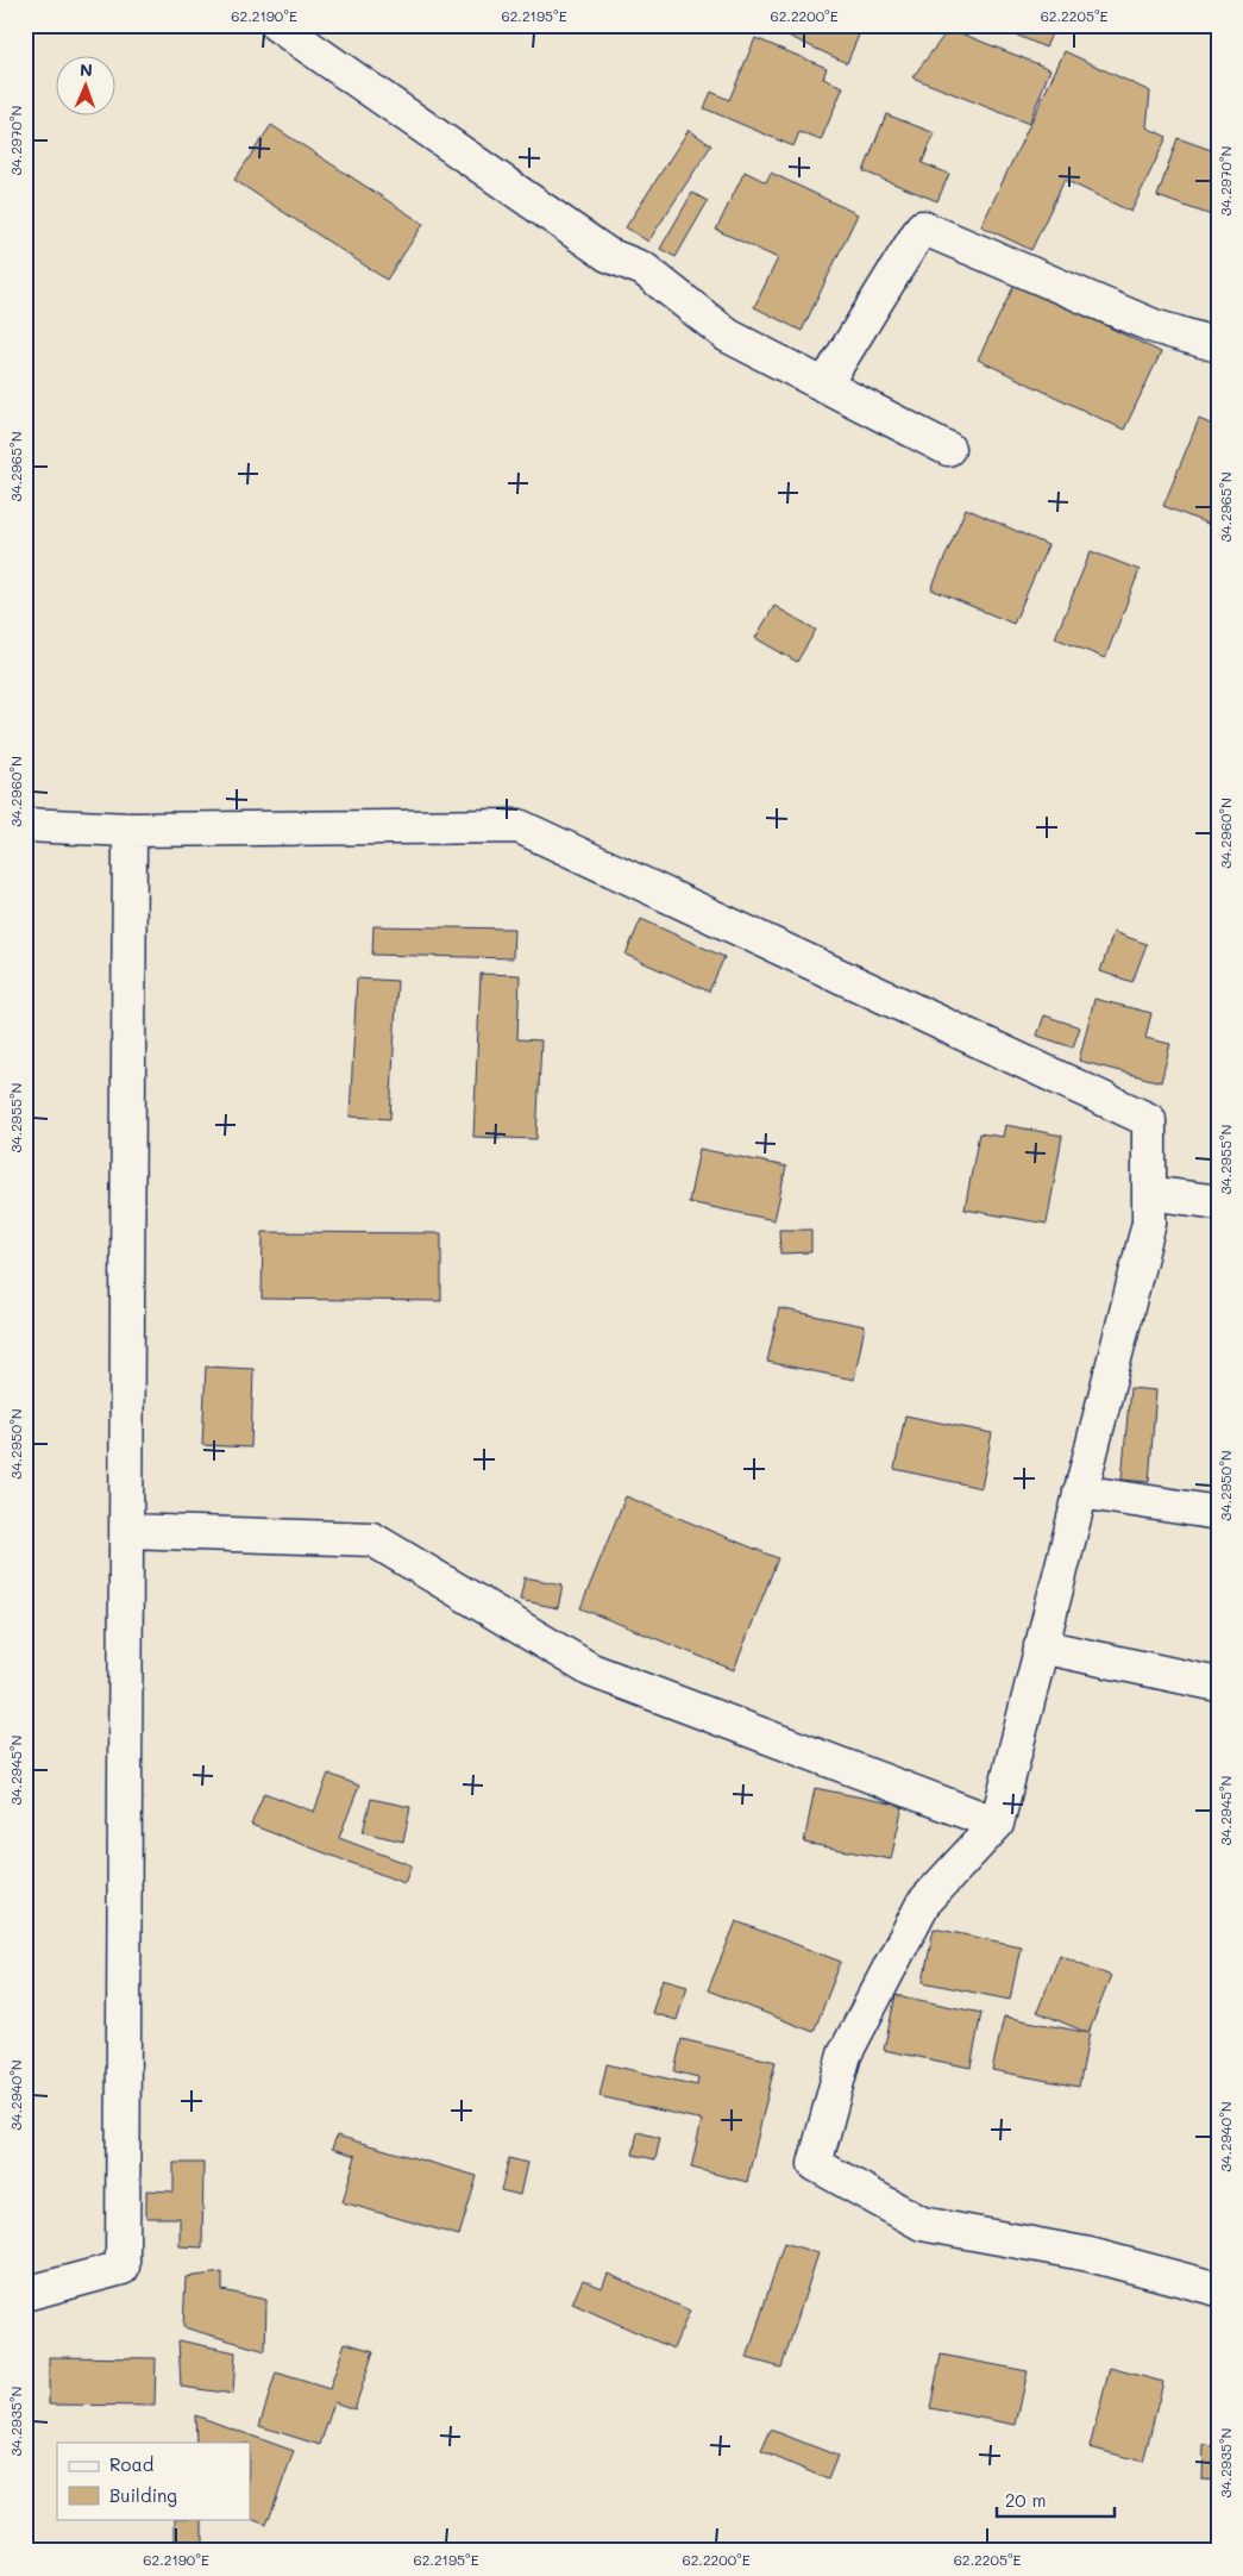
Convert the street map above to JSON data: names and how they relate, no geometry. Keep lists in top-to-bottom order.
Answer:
{
  "legend": ["Road", "Building"],
  "scale_bar": "20 m",
  "north": "top",
  "coordinates": [
    "62.2190°E",
    "62.2195°E",
    "62.2200°E",
    "62.2205°E",
    "34.2970°N",
    "34.2965°N",
    "34.2960°N",
    "34.2955°N",
    "34.2950°N",
    "34.2945°N",
    "34.2940°N",
    "34.2935°N"
  ]
}
